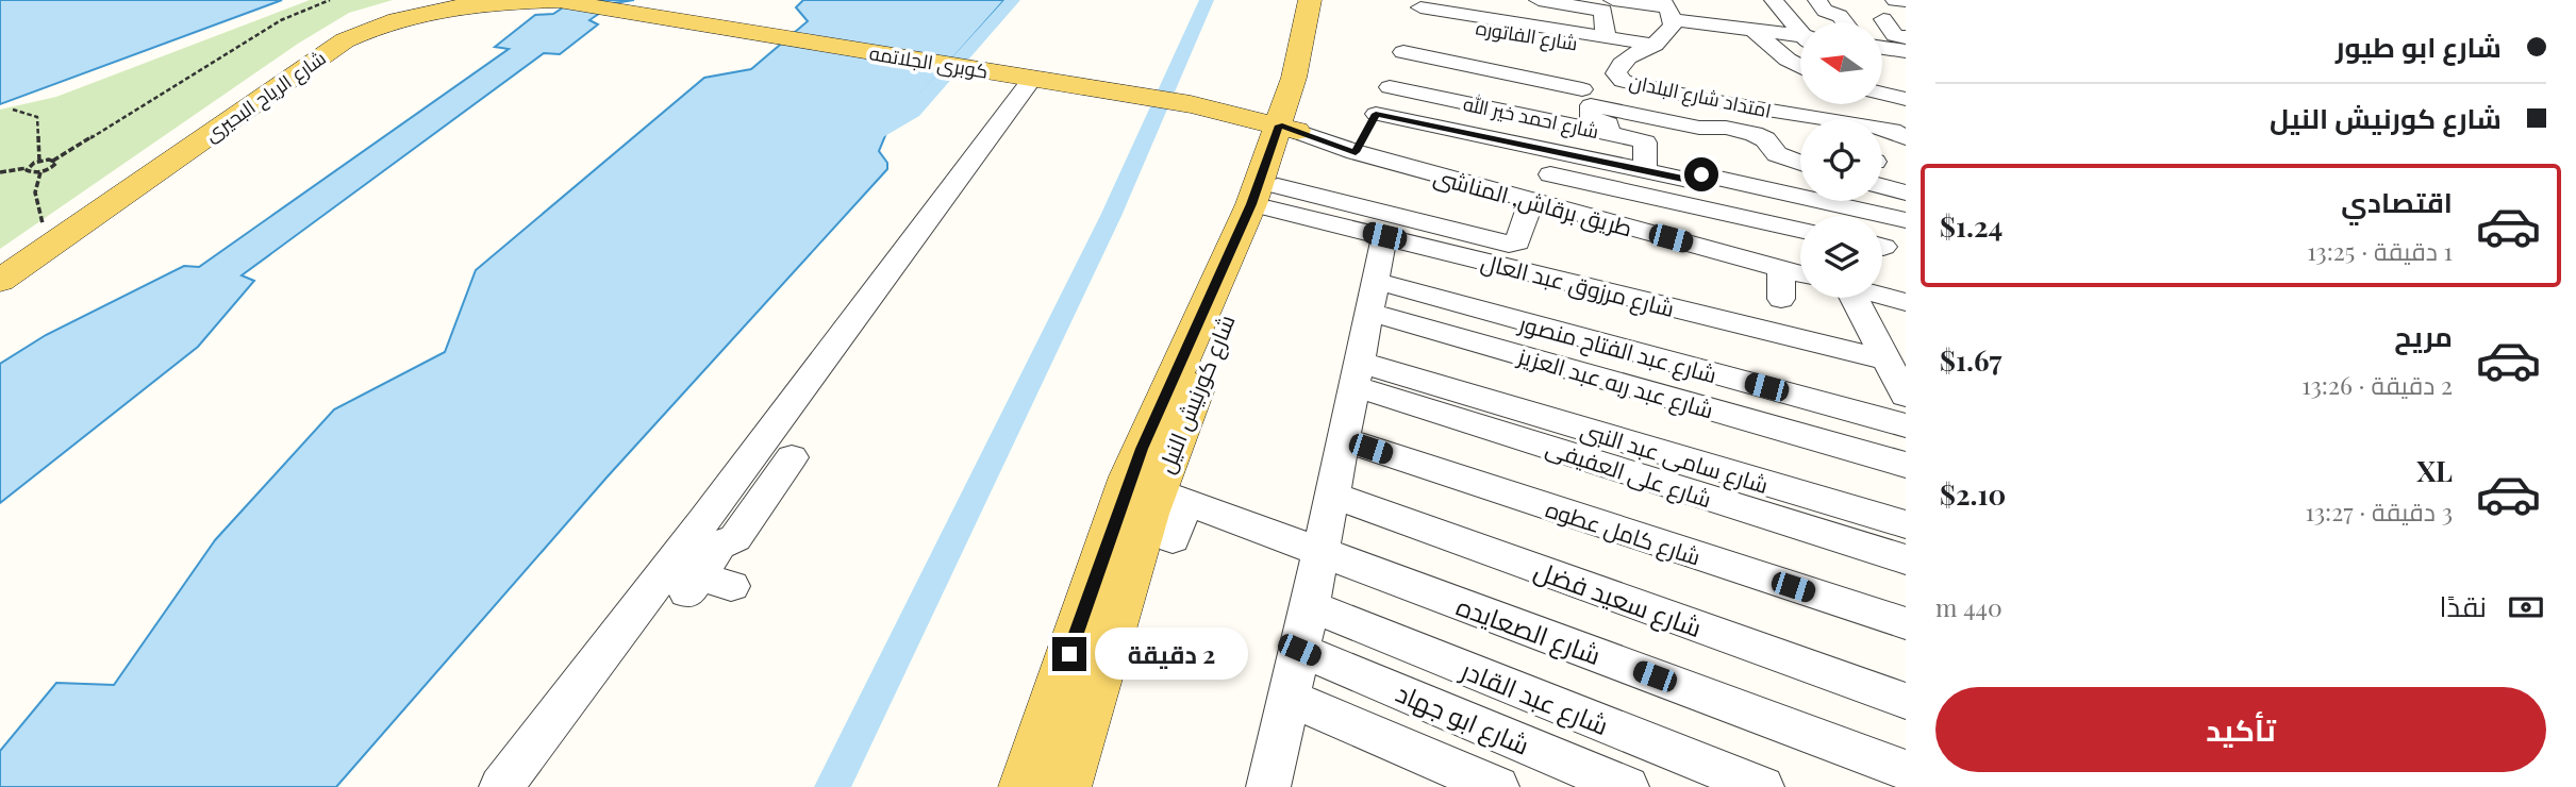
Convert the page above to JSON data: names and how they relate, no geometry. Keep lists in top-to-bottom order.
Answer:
{
  "streets": {
    "main road": ["كوبرى الجلاتمه", "شارع الرياح البحيرى", "شارع كورنيش النيل"],
    "street": [
      "شارع الفاتوره",
      "امتداد شارع البلدان",
      "شارع احمد خير الله",
      "طريق برقاش, المناشى",
      "شارع عبد الفتاح منصور",
      "شارع عبد ربه عبد العزيز",
      "شارع سامى عبد النبى",
      "شارع على العفيفى",
      "شارع كامل عطوه",
      "شارع سعيد فضل",
      "شارع الصعايده",
      "شارع عبد القادر",
      "شارع ابو جهاد"
    ]
  },
  "crossings": [
    ["شارع الفاتوره", "امتداد شارع البلدان"],
    ["كوبرى الجلاتمه", "شارع الرياح البحيرى"],
    ["كوبرى الجلاتمه", "طريق برقاش, المناشى"],
    ["كوبرى الجلاتمه", "شارع كورنيش النيل"],
    ["طريق برقاش, المناشى", "شارع كورنيش النيل"],
    ["شارع عبد الفتاح منصور", "شارع عبد ربه عبد العزيز"],
    ["شارع كورنيش النيل", "شارع الصعايده"],
    ["شارع سامى عبد النبى", "شارع على العفيفى"]
  ],
  "north": "left",
  "page": {
    "banner": ["شارع ابو طيور", "شارع كورنيش النيل"],
    "list": [
      {
        "name": "اقتصادي",
        "note": "1 دقيقة · 13:25",
        "value": "$1.24"
      },
      {
        "name": "مريح",
        "note": "2 دقيقة · 13:26",
        "value": "$1.67"
      },
      {
        "name": "XL",
        "note": "3 دقيقة · 13:27",
        "value": "$2.10"
      }
    ],
    "pay": ["نقدًا", "440 m"],
    "bubble": "2 دقيقة",
    "buttons": "تأكيد"
  }
}
